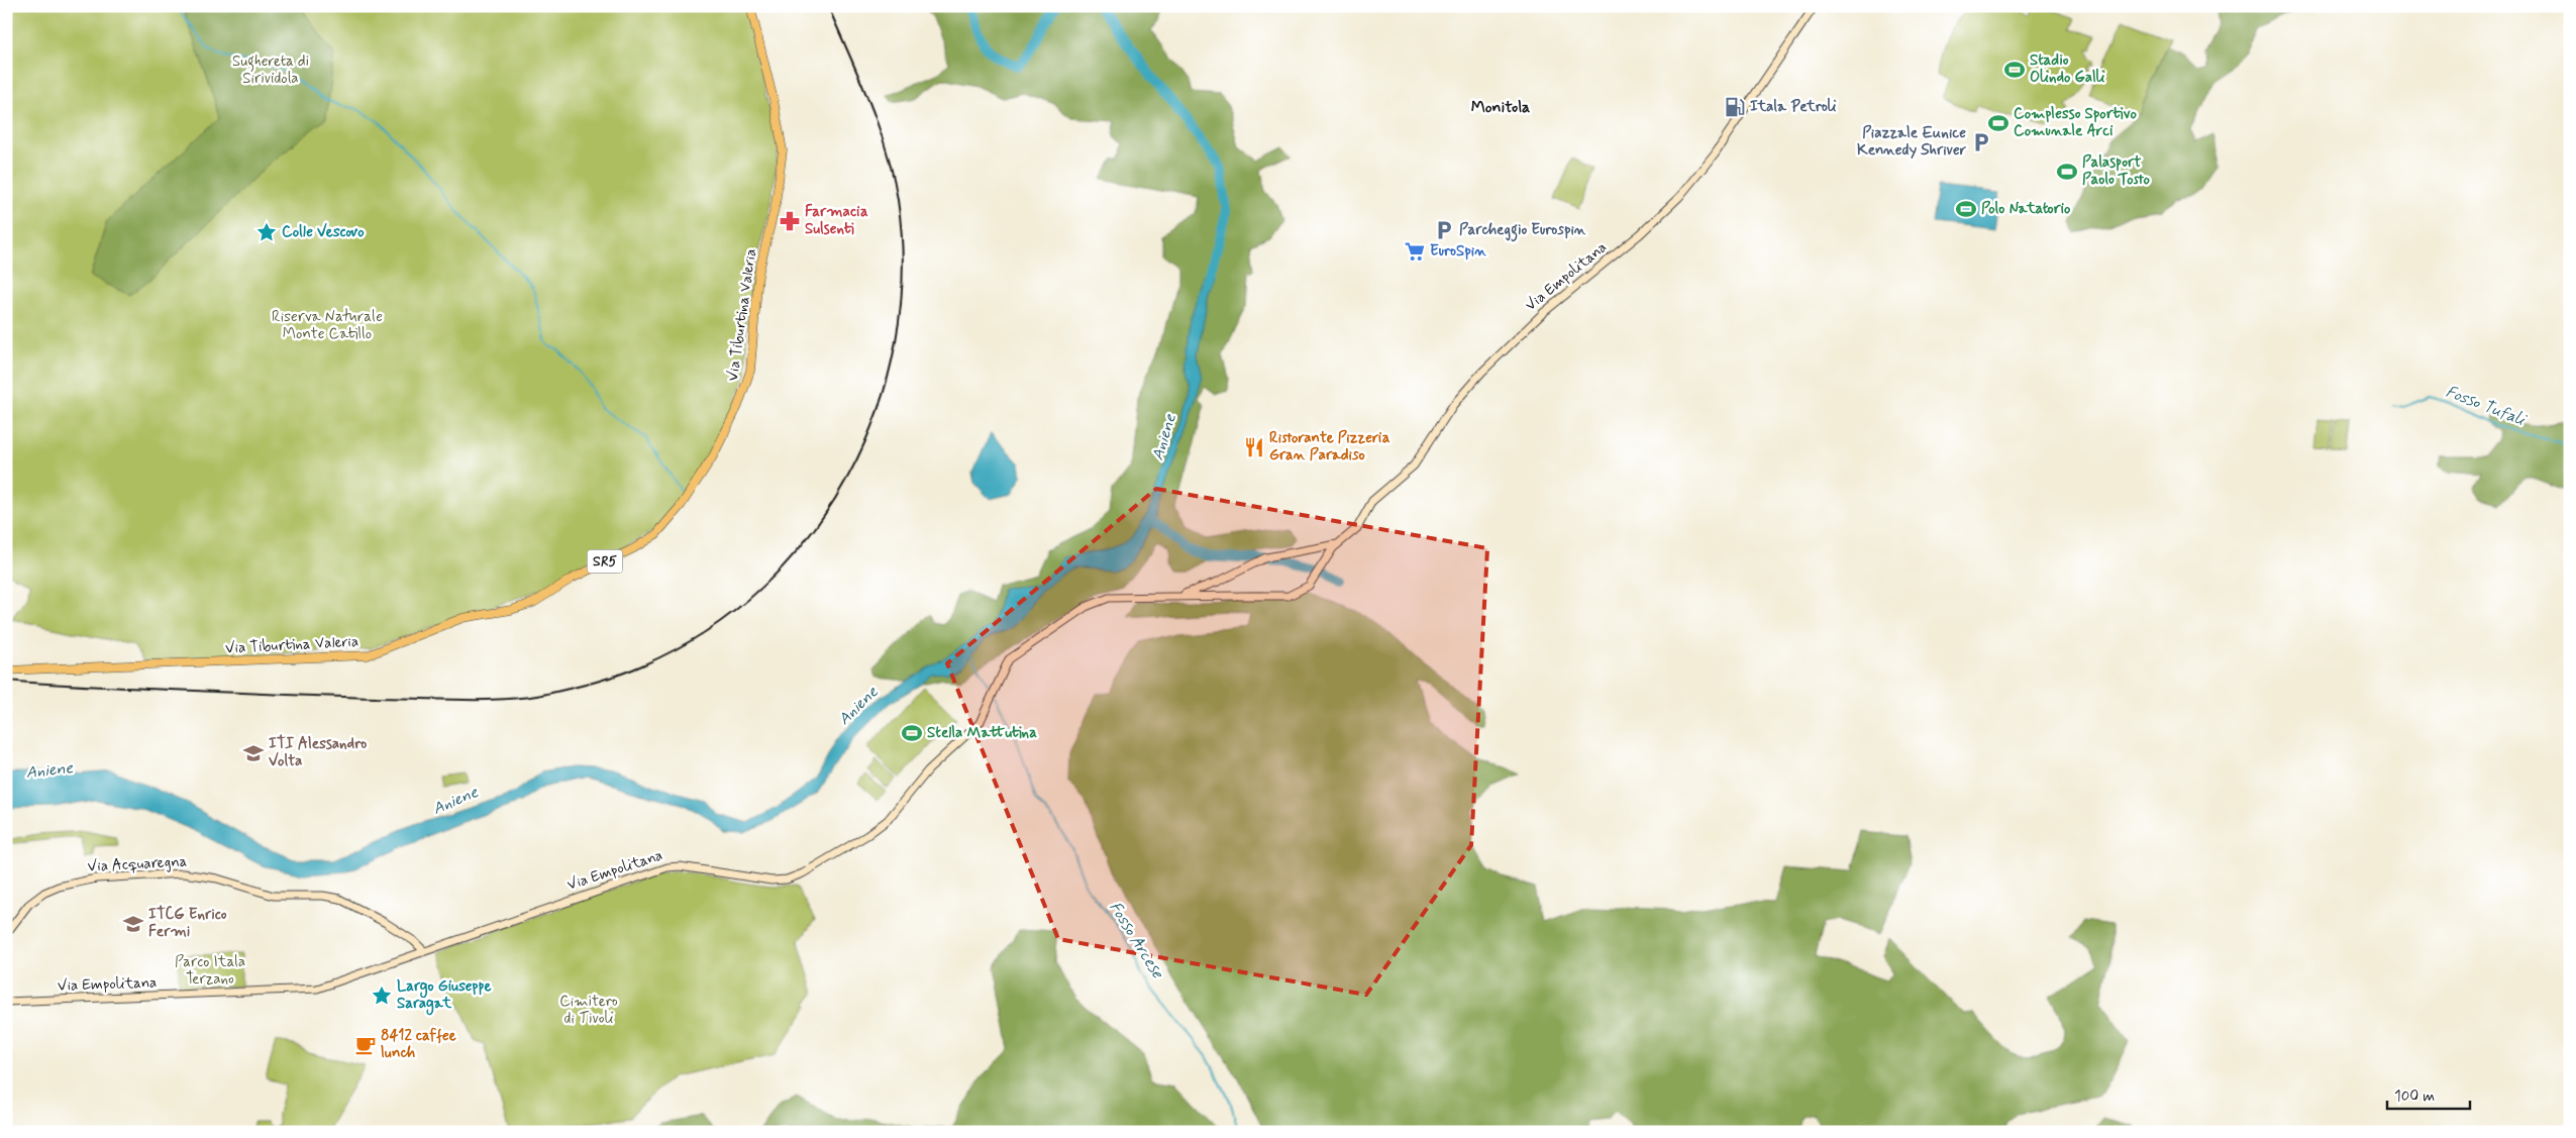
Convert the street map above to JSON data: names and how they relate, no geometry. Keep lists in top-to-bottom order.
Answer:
{
  "streets": {
    "main road": [
      "Via Empolitana",
      "Via Tiburtina Valeria",
      "SR5",
      "Via Acquaregna"
    ]
  },
  "crossings": [
    ["Via Empolitana", "Via Acquaregna"]
  ],
  "districts": ["Monitola"],
  "water": ["Fosso Tufali", "Aniene", "Fosso Arcese"],
  "parks": [
    "Sughereta di Sirividola",
    "Riserva Naturale Monte Catillo",
    "Parco Itala Terzano",
    "Cimitero di Tivoli"
  ],
  "places": {
    "sports": [
      "Stadio Olindo Galli",
      "Complesso Sportivo Comunale Arci",
      "Palasport Paolo Tosto",
      "Polo Natatorio",
      "Stella Mattutina"
    ],
    "fuel station": ["Itala Petroli"],
    "parking": ["Piazzale Eunice Kennedy Shriver", "Parcheggio Eurospin"],
    "pharmacy": ["Farmacia Sulsenti"],
    "place": ["Colle Vescovo", "Largo Giuseppe Saragat"],
    "supermarket": ["EuroSpin"],
    "restaurant": ["Ristorante Pizzeria Gran Paradiso"],
    "school or university": ["ITI Alessandro Volta", "ITCG Enrico Fermi"],
    "cafe": ["8412 caffee lunch"]
  },
  "scale_bar": "100 m"
}
